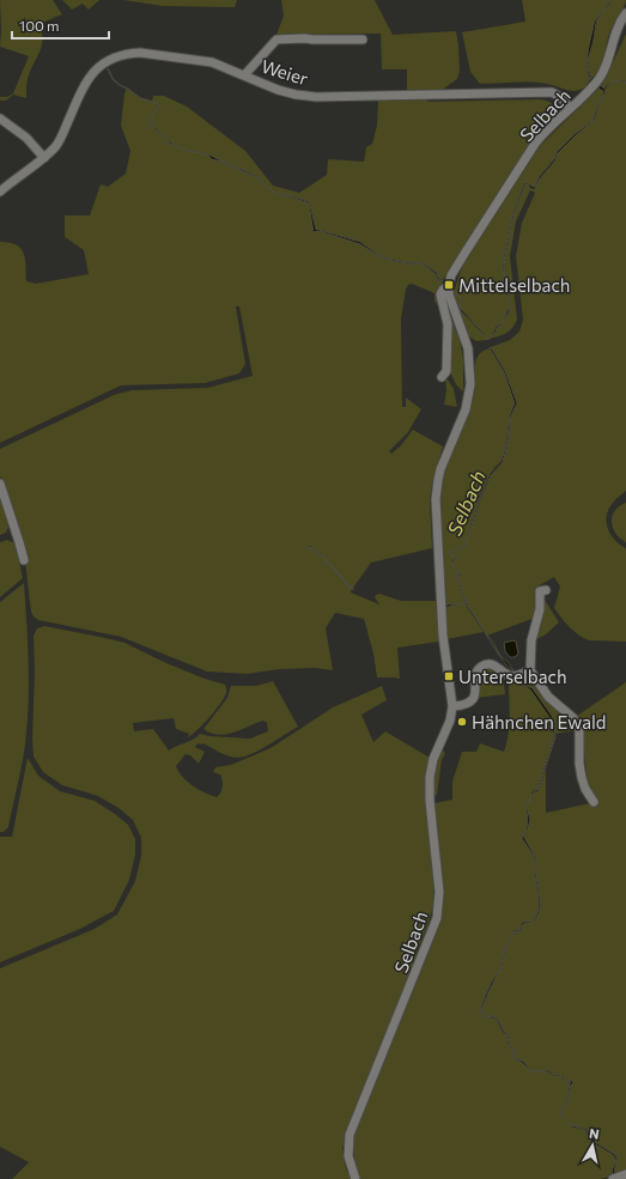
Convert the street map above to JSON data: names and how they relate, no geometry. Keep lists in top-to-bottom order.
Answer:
{
  "streets": {
    "street": ["Weier", "Selbach"]
  },
  "crossings": [
    ["Weier", "Selbach"]
  ],
  "water": ["Selbach"],
  "places": {
    "transit": ["Mittelselbach", "Unterselbach"],
    "other": ["Hähnchen Ewald"]
  },
  "scale_bar": "100 m",
  "north": "top"
}
